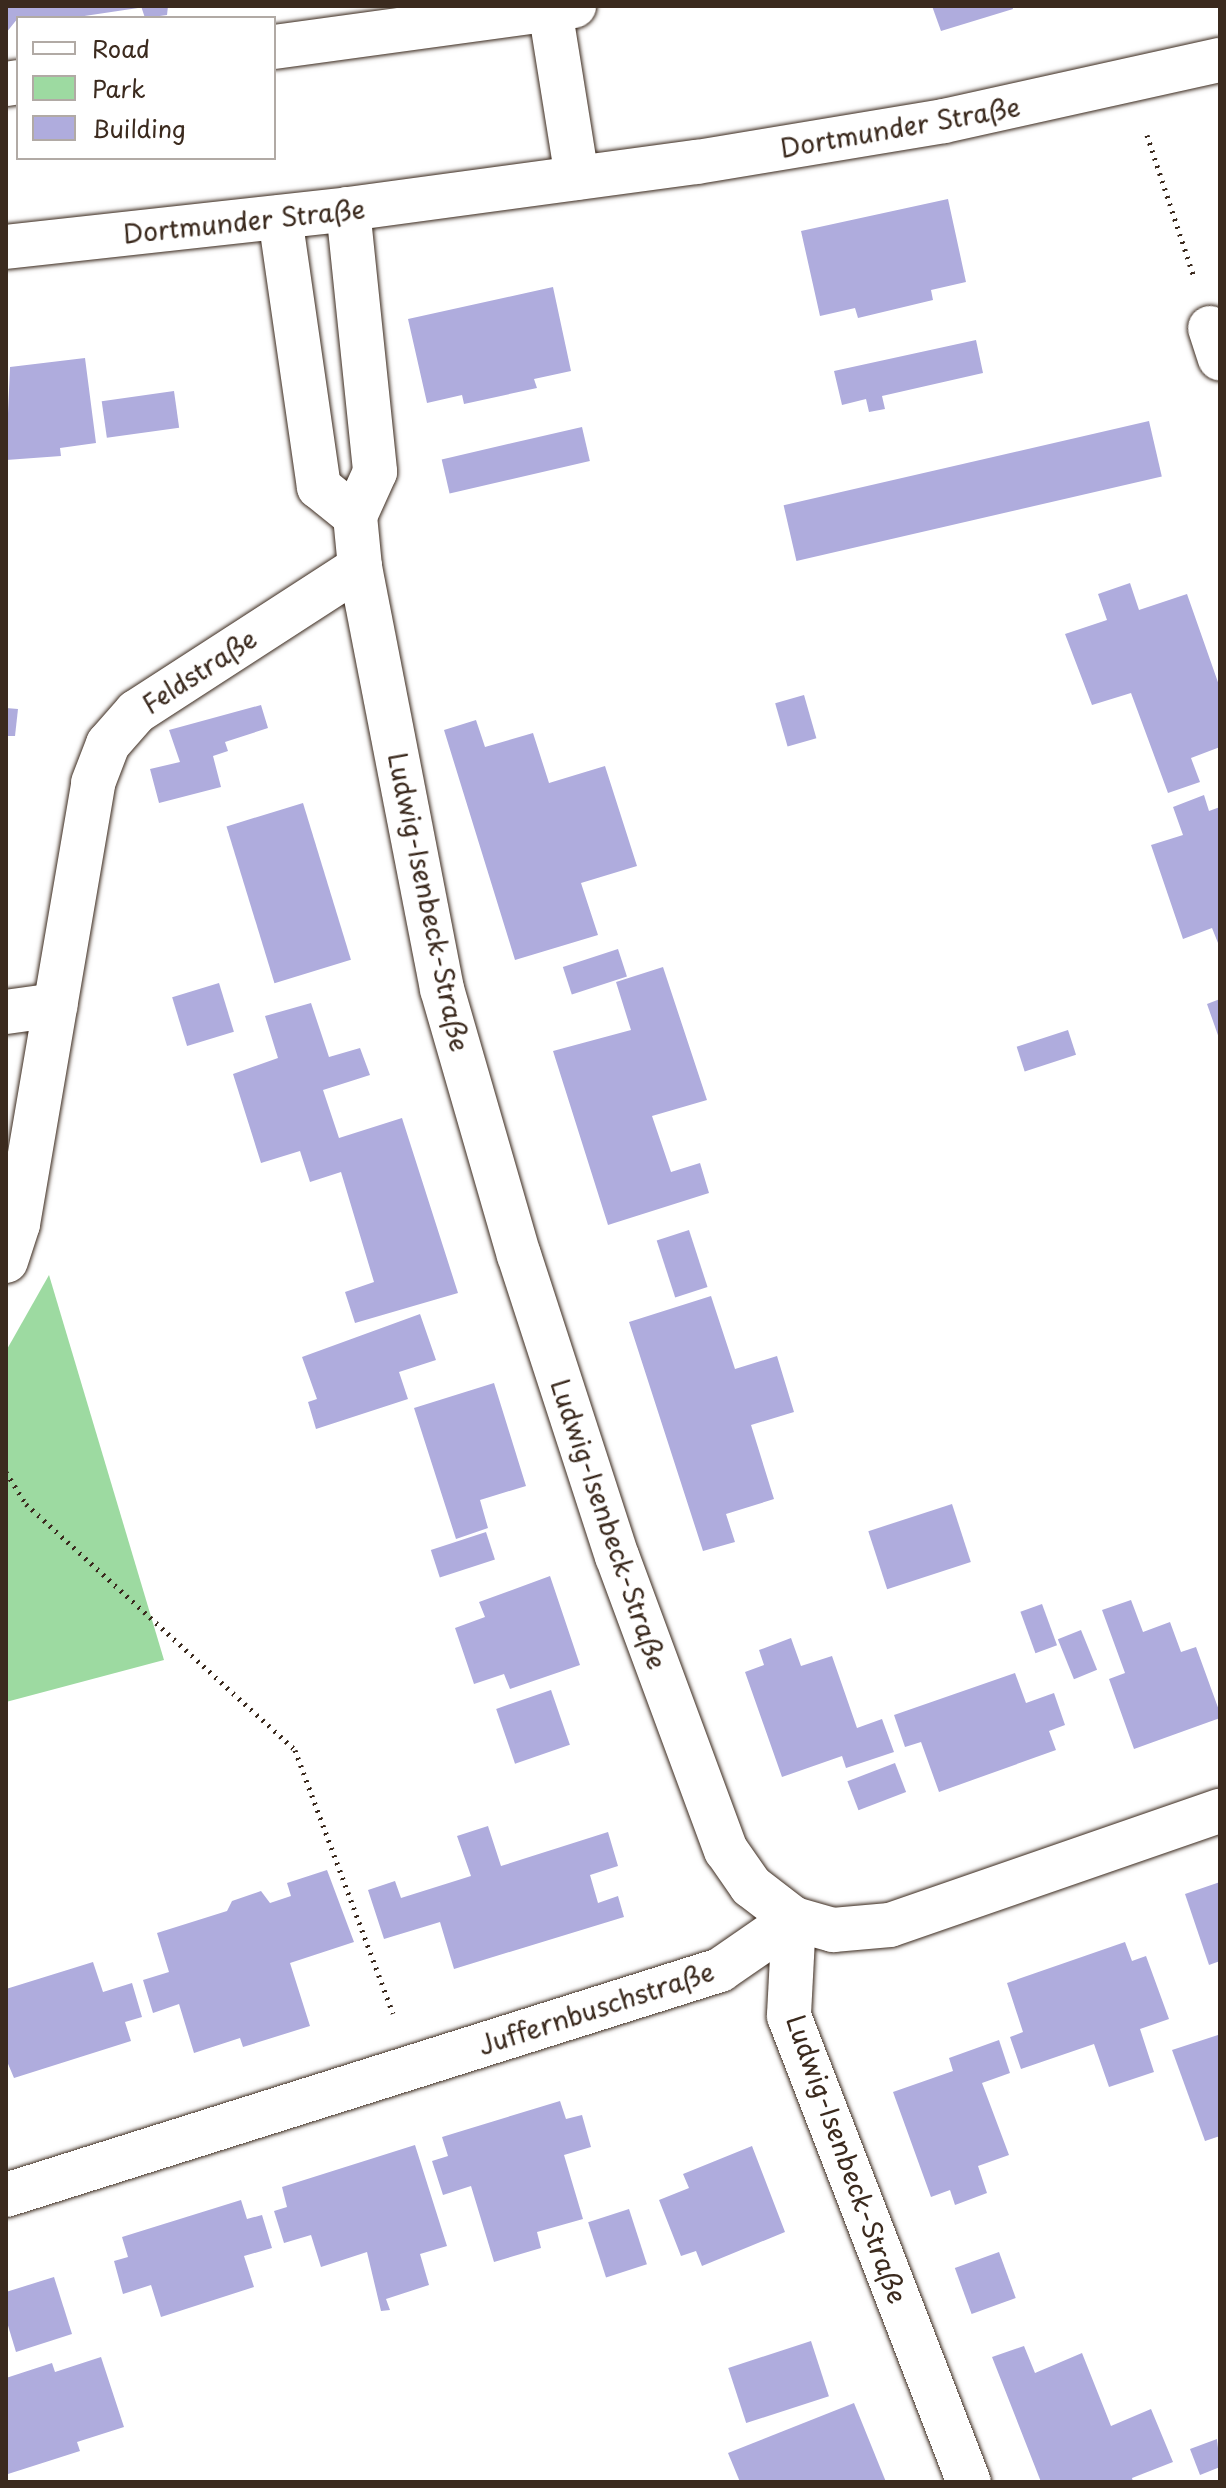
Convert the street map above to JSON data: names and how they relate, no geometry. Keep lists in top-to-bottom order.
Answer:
{
  "streets": {
    "street": [
      "Dortmunder Straße",
      "Feldstraße",
      "Ludwig-Isenbeck-Straße",
      "Juffernbuschstraße"
    ]
  },
  "crossings": [
    ["Feldstraße", "Ludwig-Isenbeck-Straße"],
    ["Ludwig-Isenbeck-Straße", "Juffernbuschstraße"]
  ],
  "legend": ["Road", "Park", "Building"]
}
